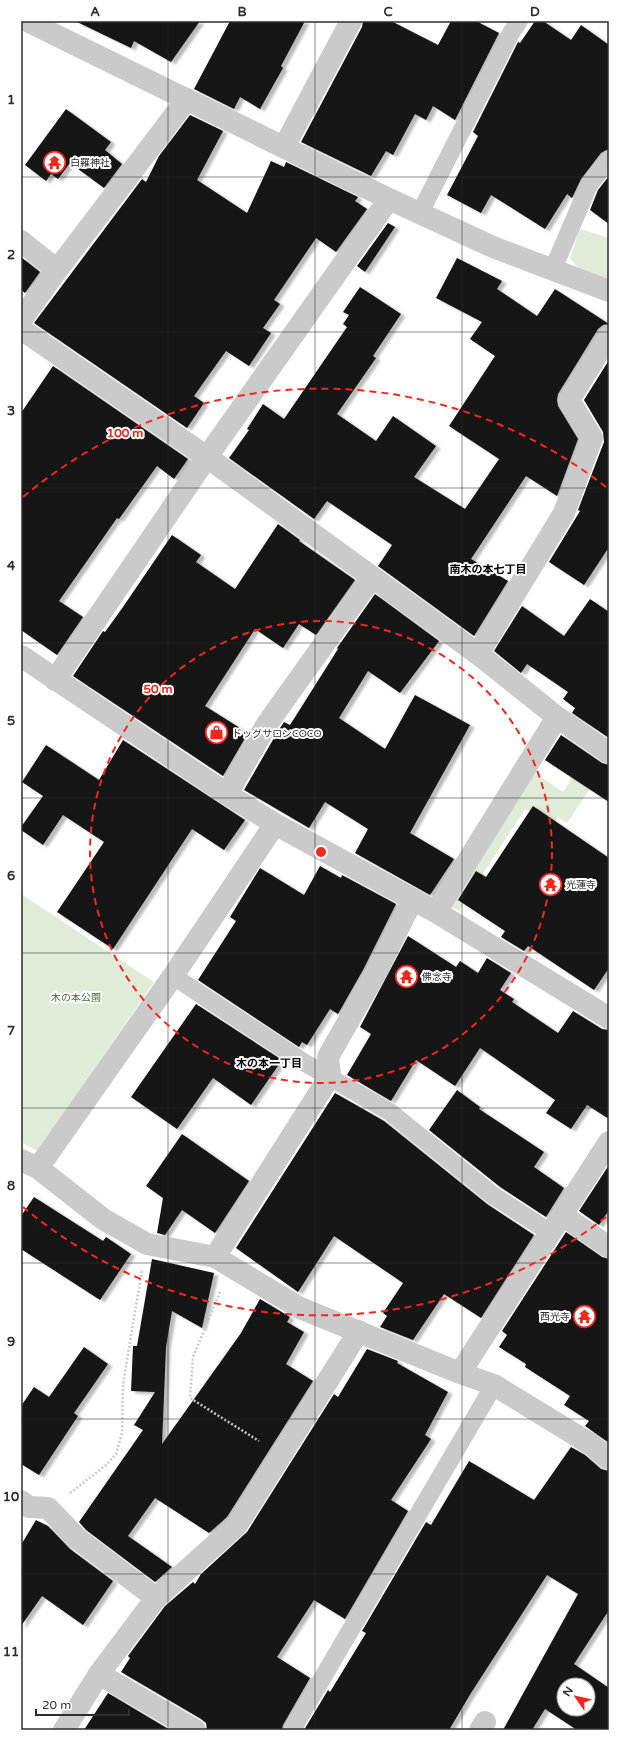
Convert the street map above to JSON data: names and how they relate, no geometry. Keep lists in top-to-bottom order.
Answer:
{
  "districts": ["南木の本七丁目", "木の本一丁目"],
  "parks": ["木の本公園"],
  "places": {
    "temple": [
      "白羅神社",
      "光蓮寺",
      "佛念寺",
      "西光寺"
    ],
    "shop": ["ドッグサロンCOCO"]
  },
  "scale_bar": "20 m",
  "north": "top left",
  "grid": {
    "columns": [
      "A",
      "B",
      "C",
      "D"
    ],
    "rows": [
      "1",
      "2",
      "3",
      "4",
      "5",
      "6",
      "7",
      "8",
      "9",
      "10",
      "11"
    ]
  },
  "rings": ["100 m", "50 m"]
}
